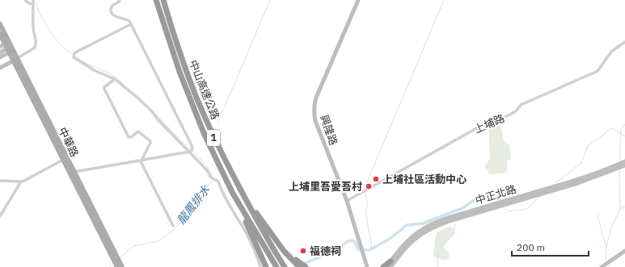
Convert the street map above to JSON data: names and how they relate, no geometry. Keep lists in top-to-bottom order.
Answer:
{
  "streets": {
    "highway": ["中山高速公路", "1"],
    "main road": ["中華路"],
    "street": ["上埔路", "興隆路", "中正北路"]
  },
  "crossings": [
    ["上埔路", "興隆路"]
  ],
  "water": ["龍鳳排水"],
  "places": ["上埔社區活動中心", "上埔里吾愛吾村", "福德祠"],
  "scale_bar": "200 m"
}
